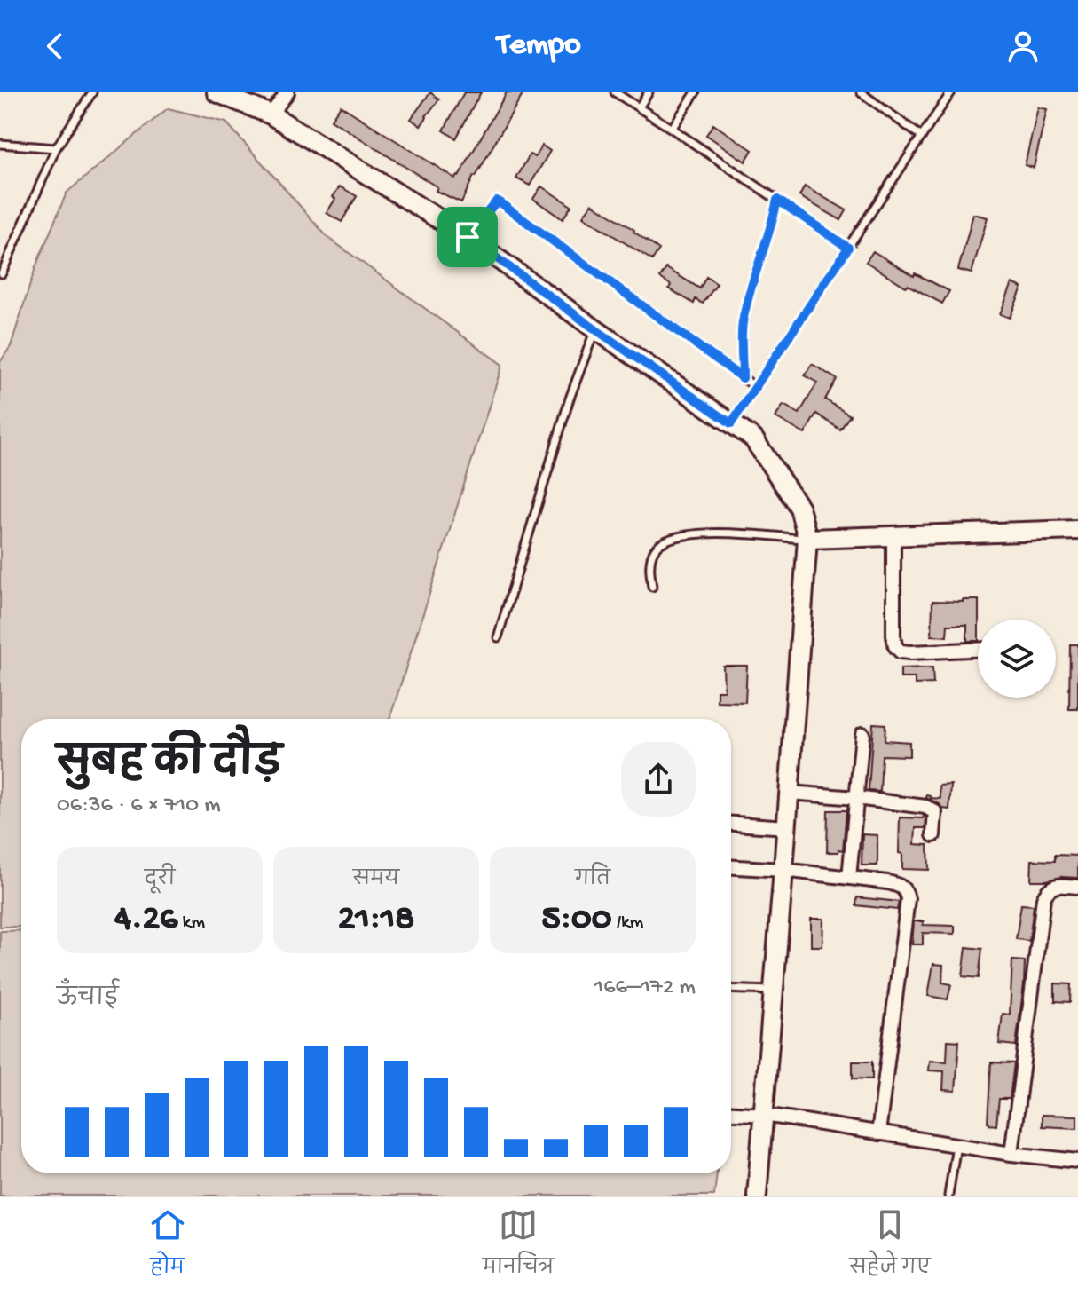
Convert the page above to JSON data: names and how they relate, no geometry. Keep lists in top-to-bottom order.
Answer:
{
  "page": {
    "header": "Tempo",
    "heading": ["सुबह की दौड़", "06:36 · 6 × 710 m"],
    "stats": [
      ["दूरी", "4.26 km"],
      ["समय", "21:18"],
      ["गति", "5:00 /km"]
    ],
    "chart": ["ऊँचाई", "166–172 m"],
    "tabs": ["होम", "मानचित्र", "सहेजे गए"]
  }
}
